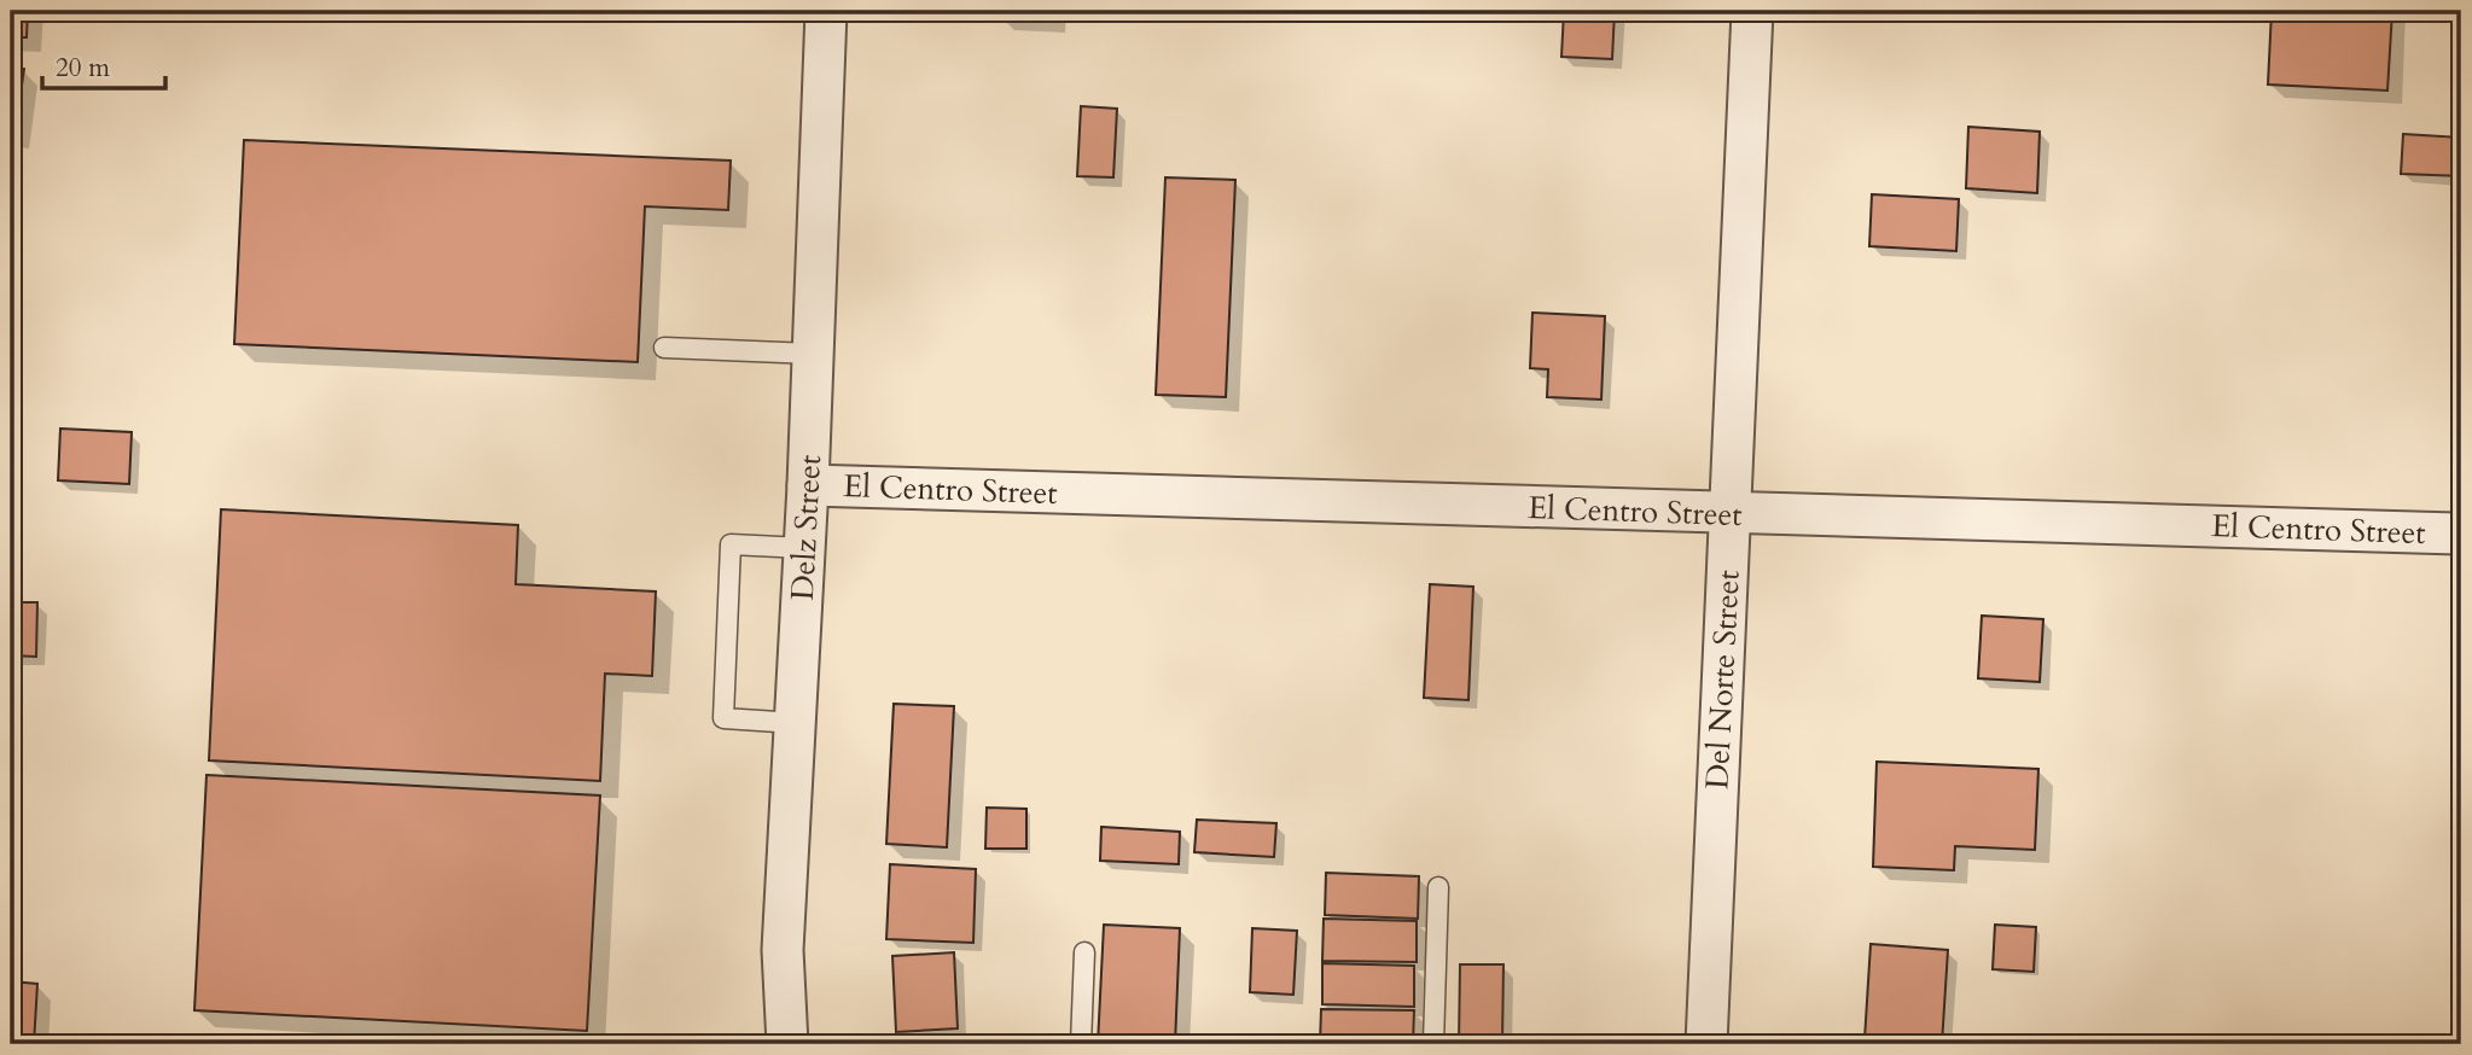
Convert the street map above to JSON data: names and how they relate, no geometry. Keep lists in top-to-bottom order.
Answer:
{
  "streets": {
    "street": ["El Centro Street", "Delz Street", "Del Norte Street"]
  },
  "crossings": [
    ["El Centro Street", "Delz Street"],
    ["El Centro Street", "Del Norte Street"]
  ],
  "scale_bar": "20 m"
}
